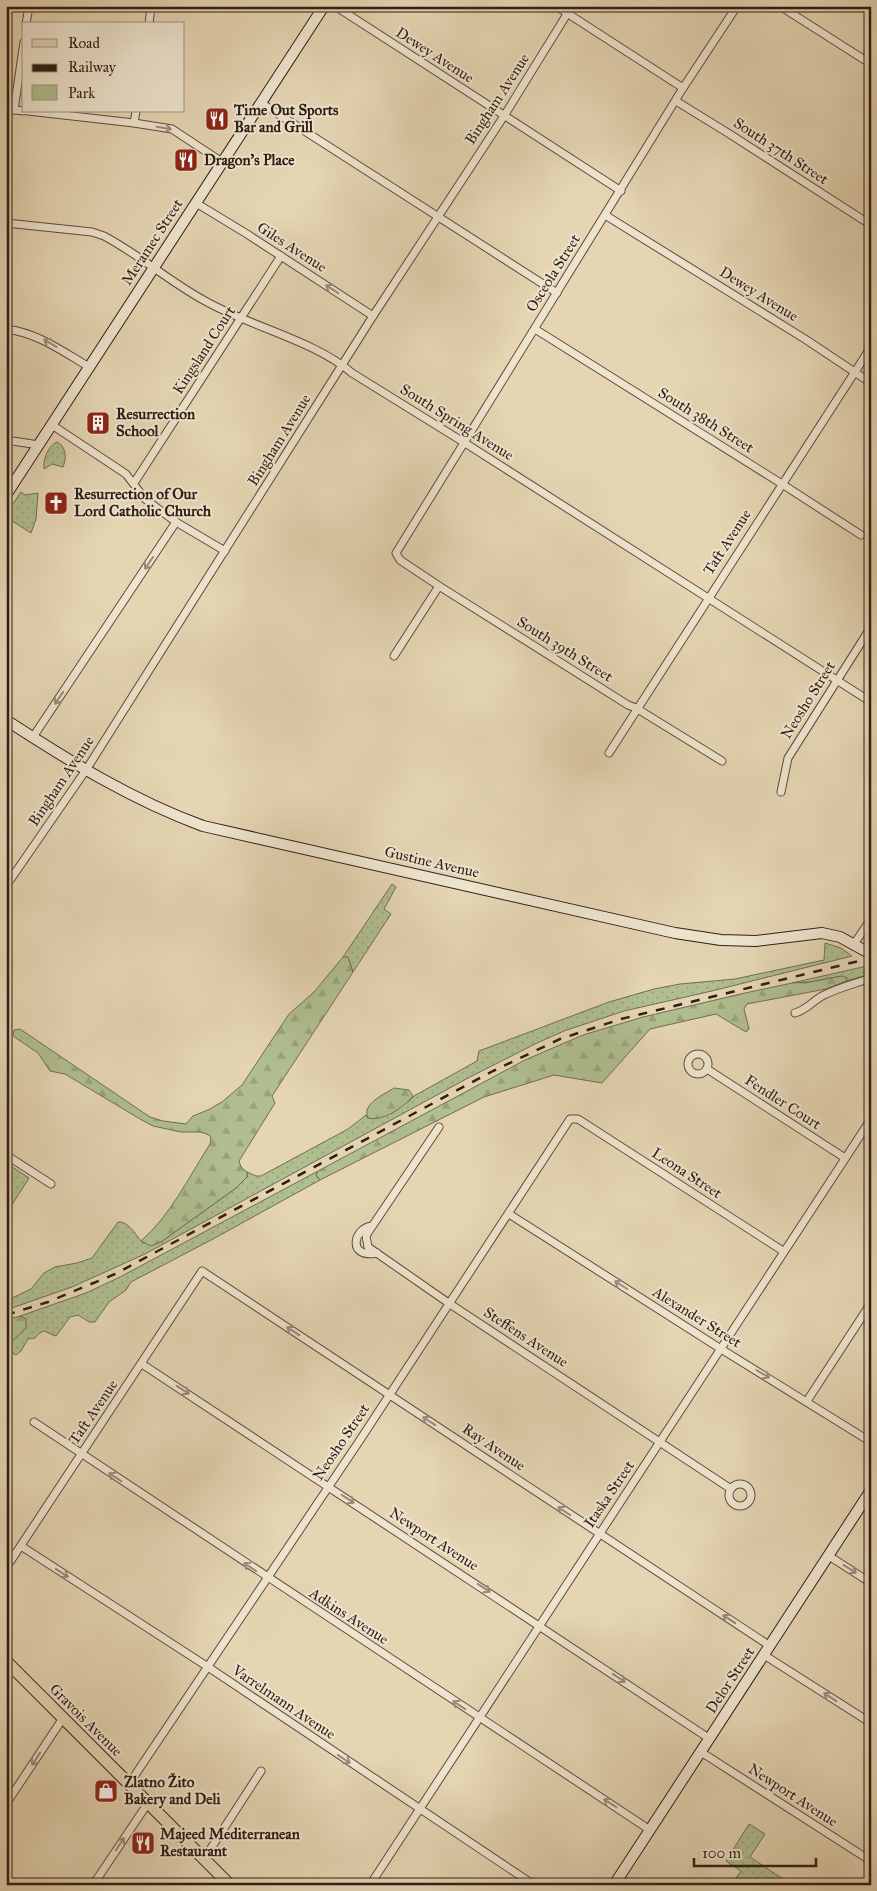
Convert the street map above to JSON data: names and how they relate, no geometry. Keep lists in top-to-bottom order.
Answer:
{
  "streets": {
    "main road": ["Gravois Avenue"],
    "street": [
      "Dewey Avenue",
      "Bingham Avenue",
      "South 37th Street",
      "Meramec Street",
      "Giles Avenue",
      "Osceola Street",
      "Kingsland Court",
      "South 38th Street",
      "South Spring Avenue",
      "Taft Avenue",
      "South 39th Street",
      "Neosho Street",
      "Gustine Avenue",
      "Fendler Court",
      "Leona Street",
      "Alexander Street",
      "Steffens Avenue",
      "Ray Avenue",
      "Itaska Street",
      "Newport Avenue",
      "Adkins Avenue",
      "Delor Street",
      "Varrelmann Avenue"
    ]
  },
  "crossings": [
    ["Dewey Avenue", "Bingham Avenue"],
    ["Dewey Avenue", "Osceola Street"],
    ["Dewey Avenue", "Taft Avenue"],
    ["Bingham Avenue", "Giles Avenue"],
    ["Bingham Avenue", "South Spring Avenue"],
    ["Bingham Avenue", "Gustine Avenue"],
    ["South 37th Street", "Osceola Street"],
    ["Meramec Street", "Giles Avenue"],
    ["Meramec Street", "South Spring Avenue"],
    ["Giles Avenue", "Kingsland Court"],
    ["Osceola Street", "South 38th Street"],
    ["Osceola Street", "South Spring Avenue"],
    ["Osceola Street", "South 39th Street"],
    ["Kingsland Court", "South Spring Avenue"],
    ["South 38th Street", "Taft Avenue"],
    ["South Spring Avenue", "Taft Avenue"],
    ["South Spring Avenue", "Neosho Street"],
    ["Taft Avenue", "South 39th Street"],
    ["Taft Avenue", "Ray Avenue"],
    ["Taft Avenue", "Newport Avenue"],
    ["Taft Avenue", "Adkins Avenue"],
    ["Taft Avenue", "Varrelmann Avenue"],
    ["Neosho Street", "Leona Street"],
    ["Neosho Street", "Alexander Street"],
    ["Neosho Street", "Steffens Avenue"],
    ["Neosho Street", "Ray Avenue"],
    ["Neosho Street", "Newport Avenue"],
    ["Neosho Street", "Adkins Avenue"],
    ["Neosho Street", "Varrelmann Avenue"],
    ["Neosho Street", "Gravois Avenue"],
    ["Fendler Court", "Itaska Street"],
    ["Leona Street", "Itaska Street"],
    ["Alexander Street", "Itaska Street"],
    ["Steffens Avenue", "Itaska Street"],
    ["Ray Avenue", "Itaska Street"],
    ["Ray Avenue", "Delor Street"],
    ["Itaska Street", "Newport Avenue"],
    ["Itaska Street", "Adkins Avenue"],
    ["Itaska Street", "Varrelmann Avenue"],
    ["Newport Avenue", "Delor Street"],
    ["Adkins Avenue", "Delor Street"]
  ],
  "one_way": [
    "Giles Avenue",
    "Ray Avenue",
    "Newport Avenue",
    "Adkins Avenue",
    "Varrelmann Avenue"
  ],
  "places": {
    "restaurant": ["Time Out Sports Bar and Grill", "Dragon's Place", "Majeed Mediterranean Restaurant"],
    "building": ["Resurrection School"],
    "church": ["Resurrection of Our Lord Catholic Church"],
    "shop": ["Zlatno Žito Bakery and Deli"]
  },
  "legend": ["Road", "Railway", "Park"],
  "scale_bar": "100 m"
}
